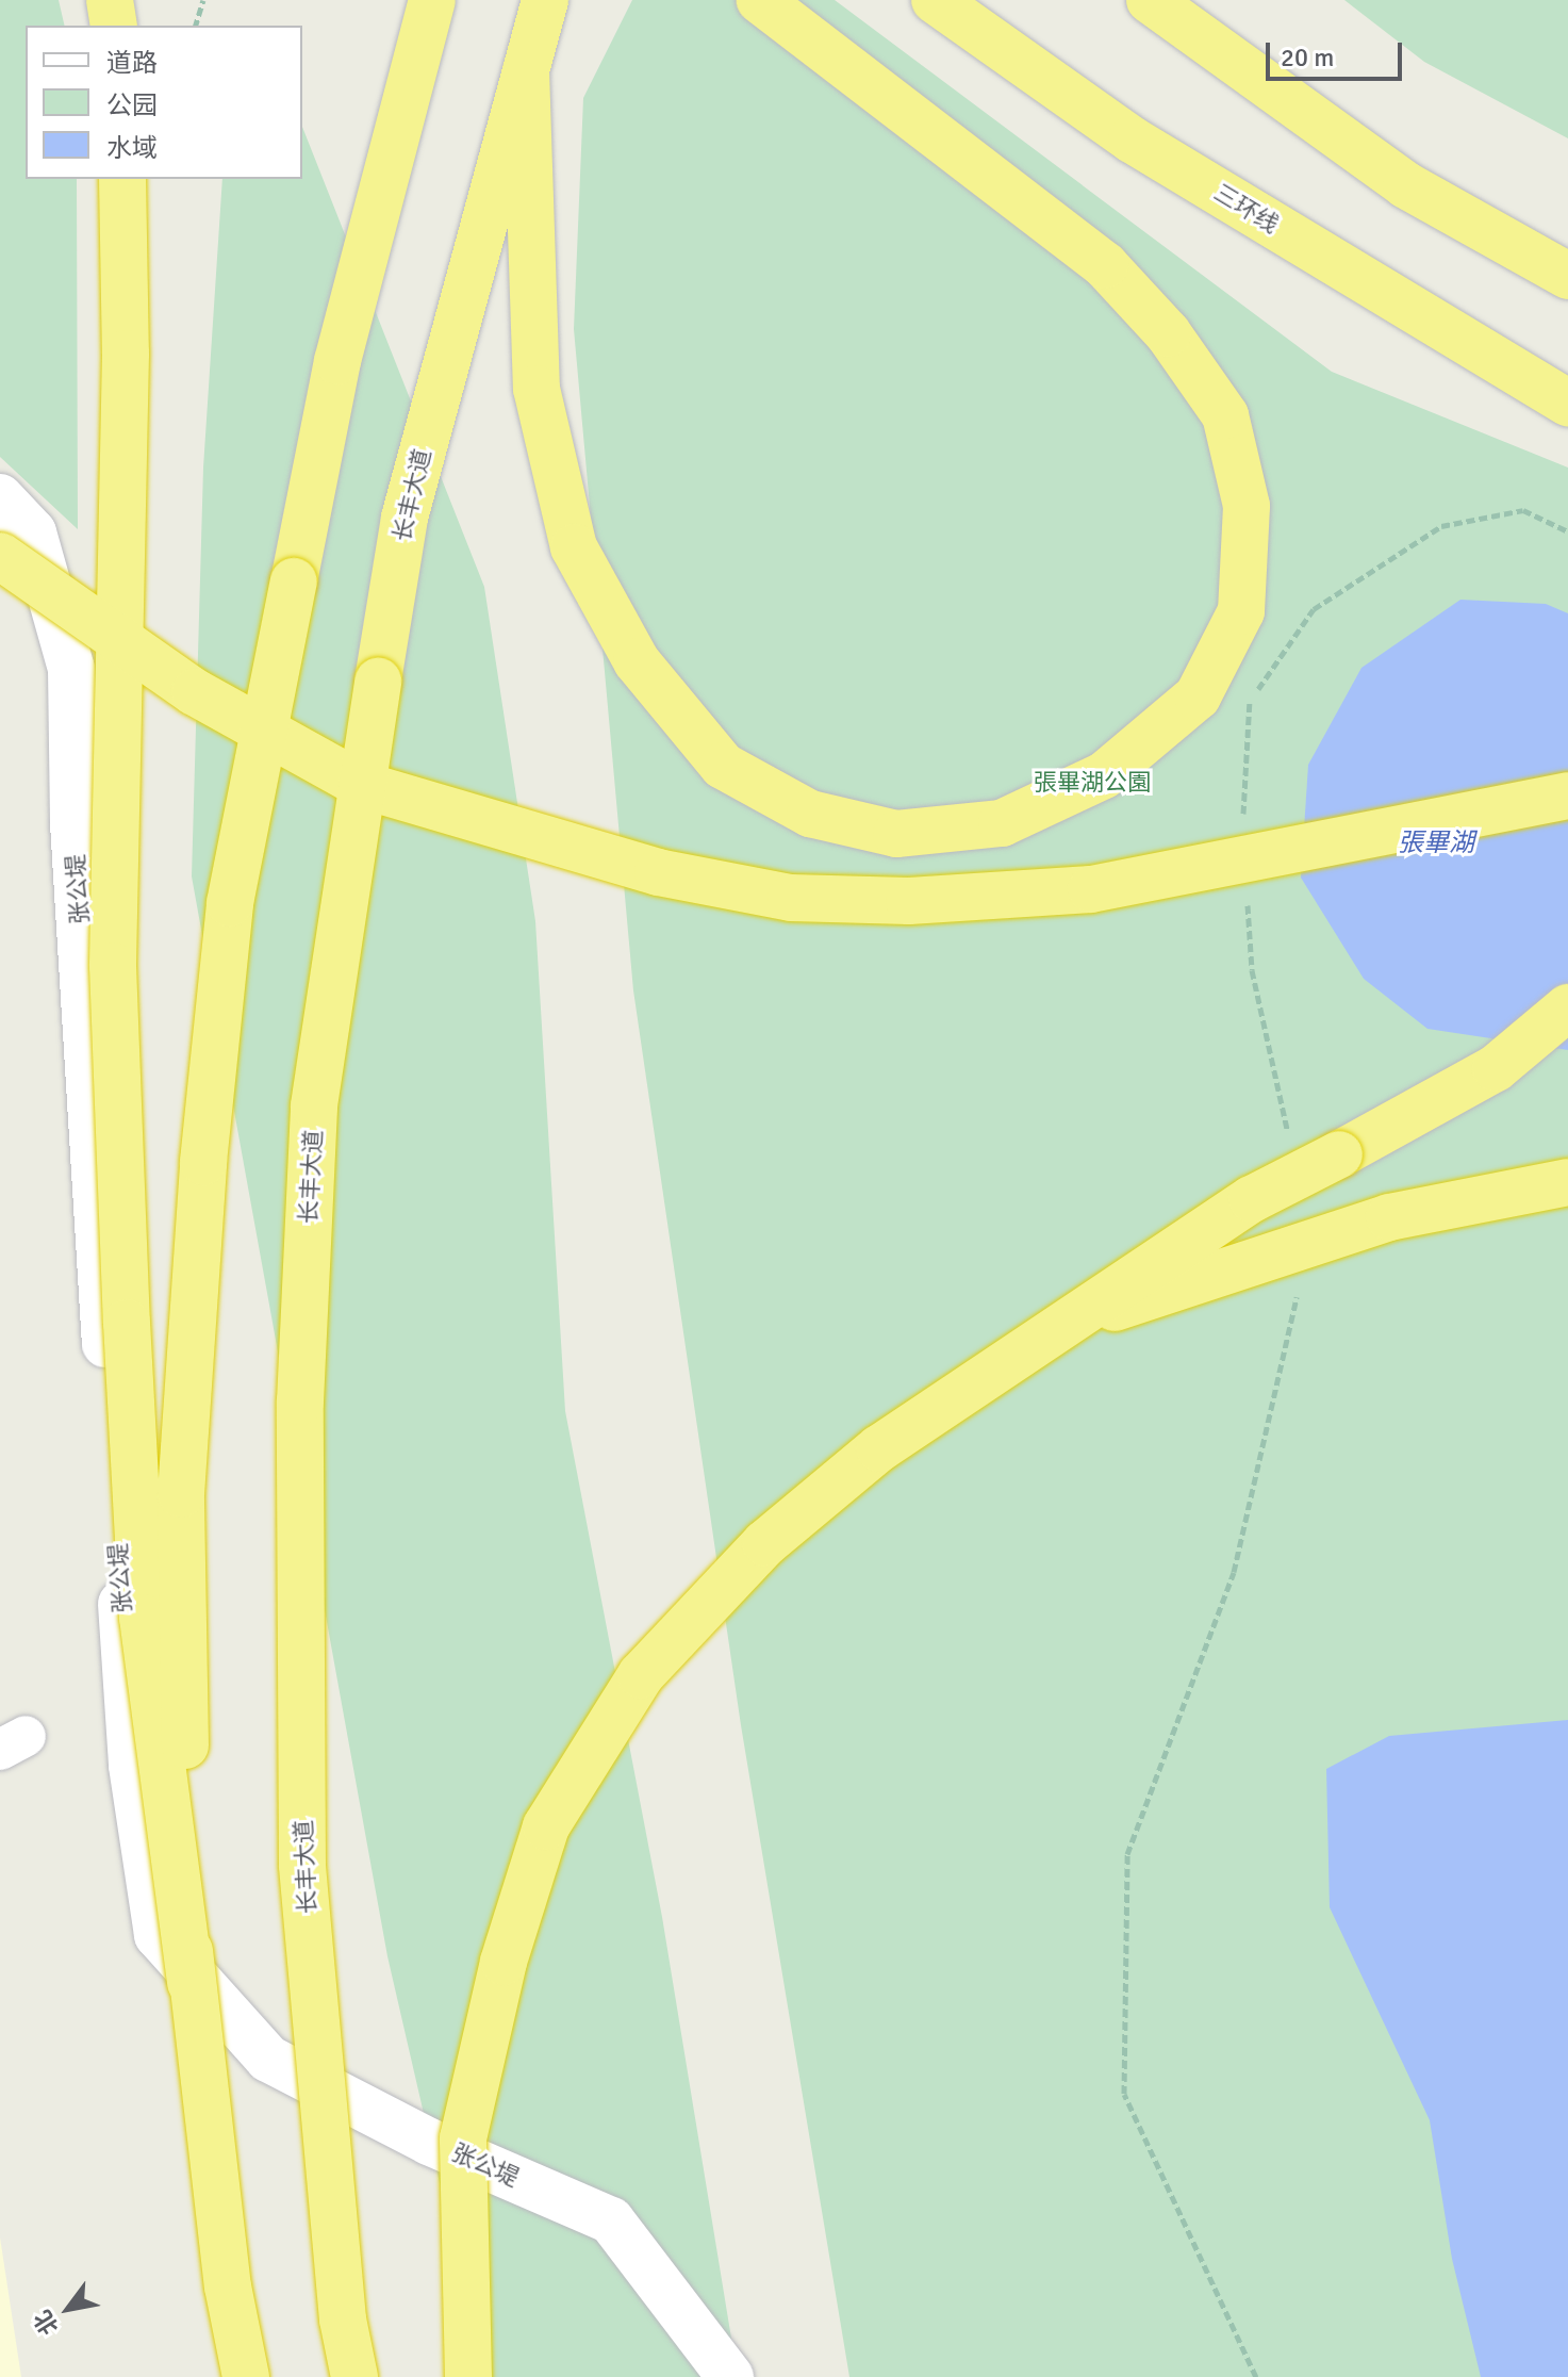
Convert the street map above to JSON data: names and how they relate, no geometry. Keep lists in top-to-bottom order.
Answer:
{
  "streets": {
    "highway": ["三环线", "长丰大道"],
    "street": ["张公堤"]
  },
  "water": ["張畢湖"],
  "parks": ["張畢湖公園"],
  "legend": ["道路", "公园", "水域"],
  "scale_bar": "20 m",
  "north": "bottom left"
}
